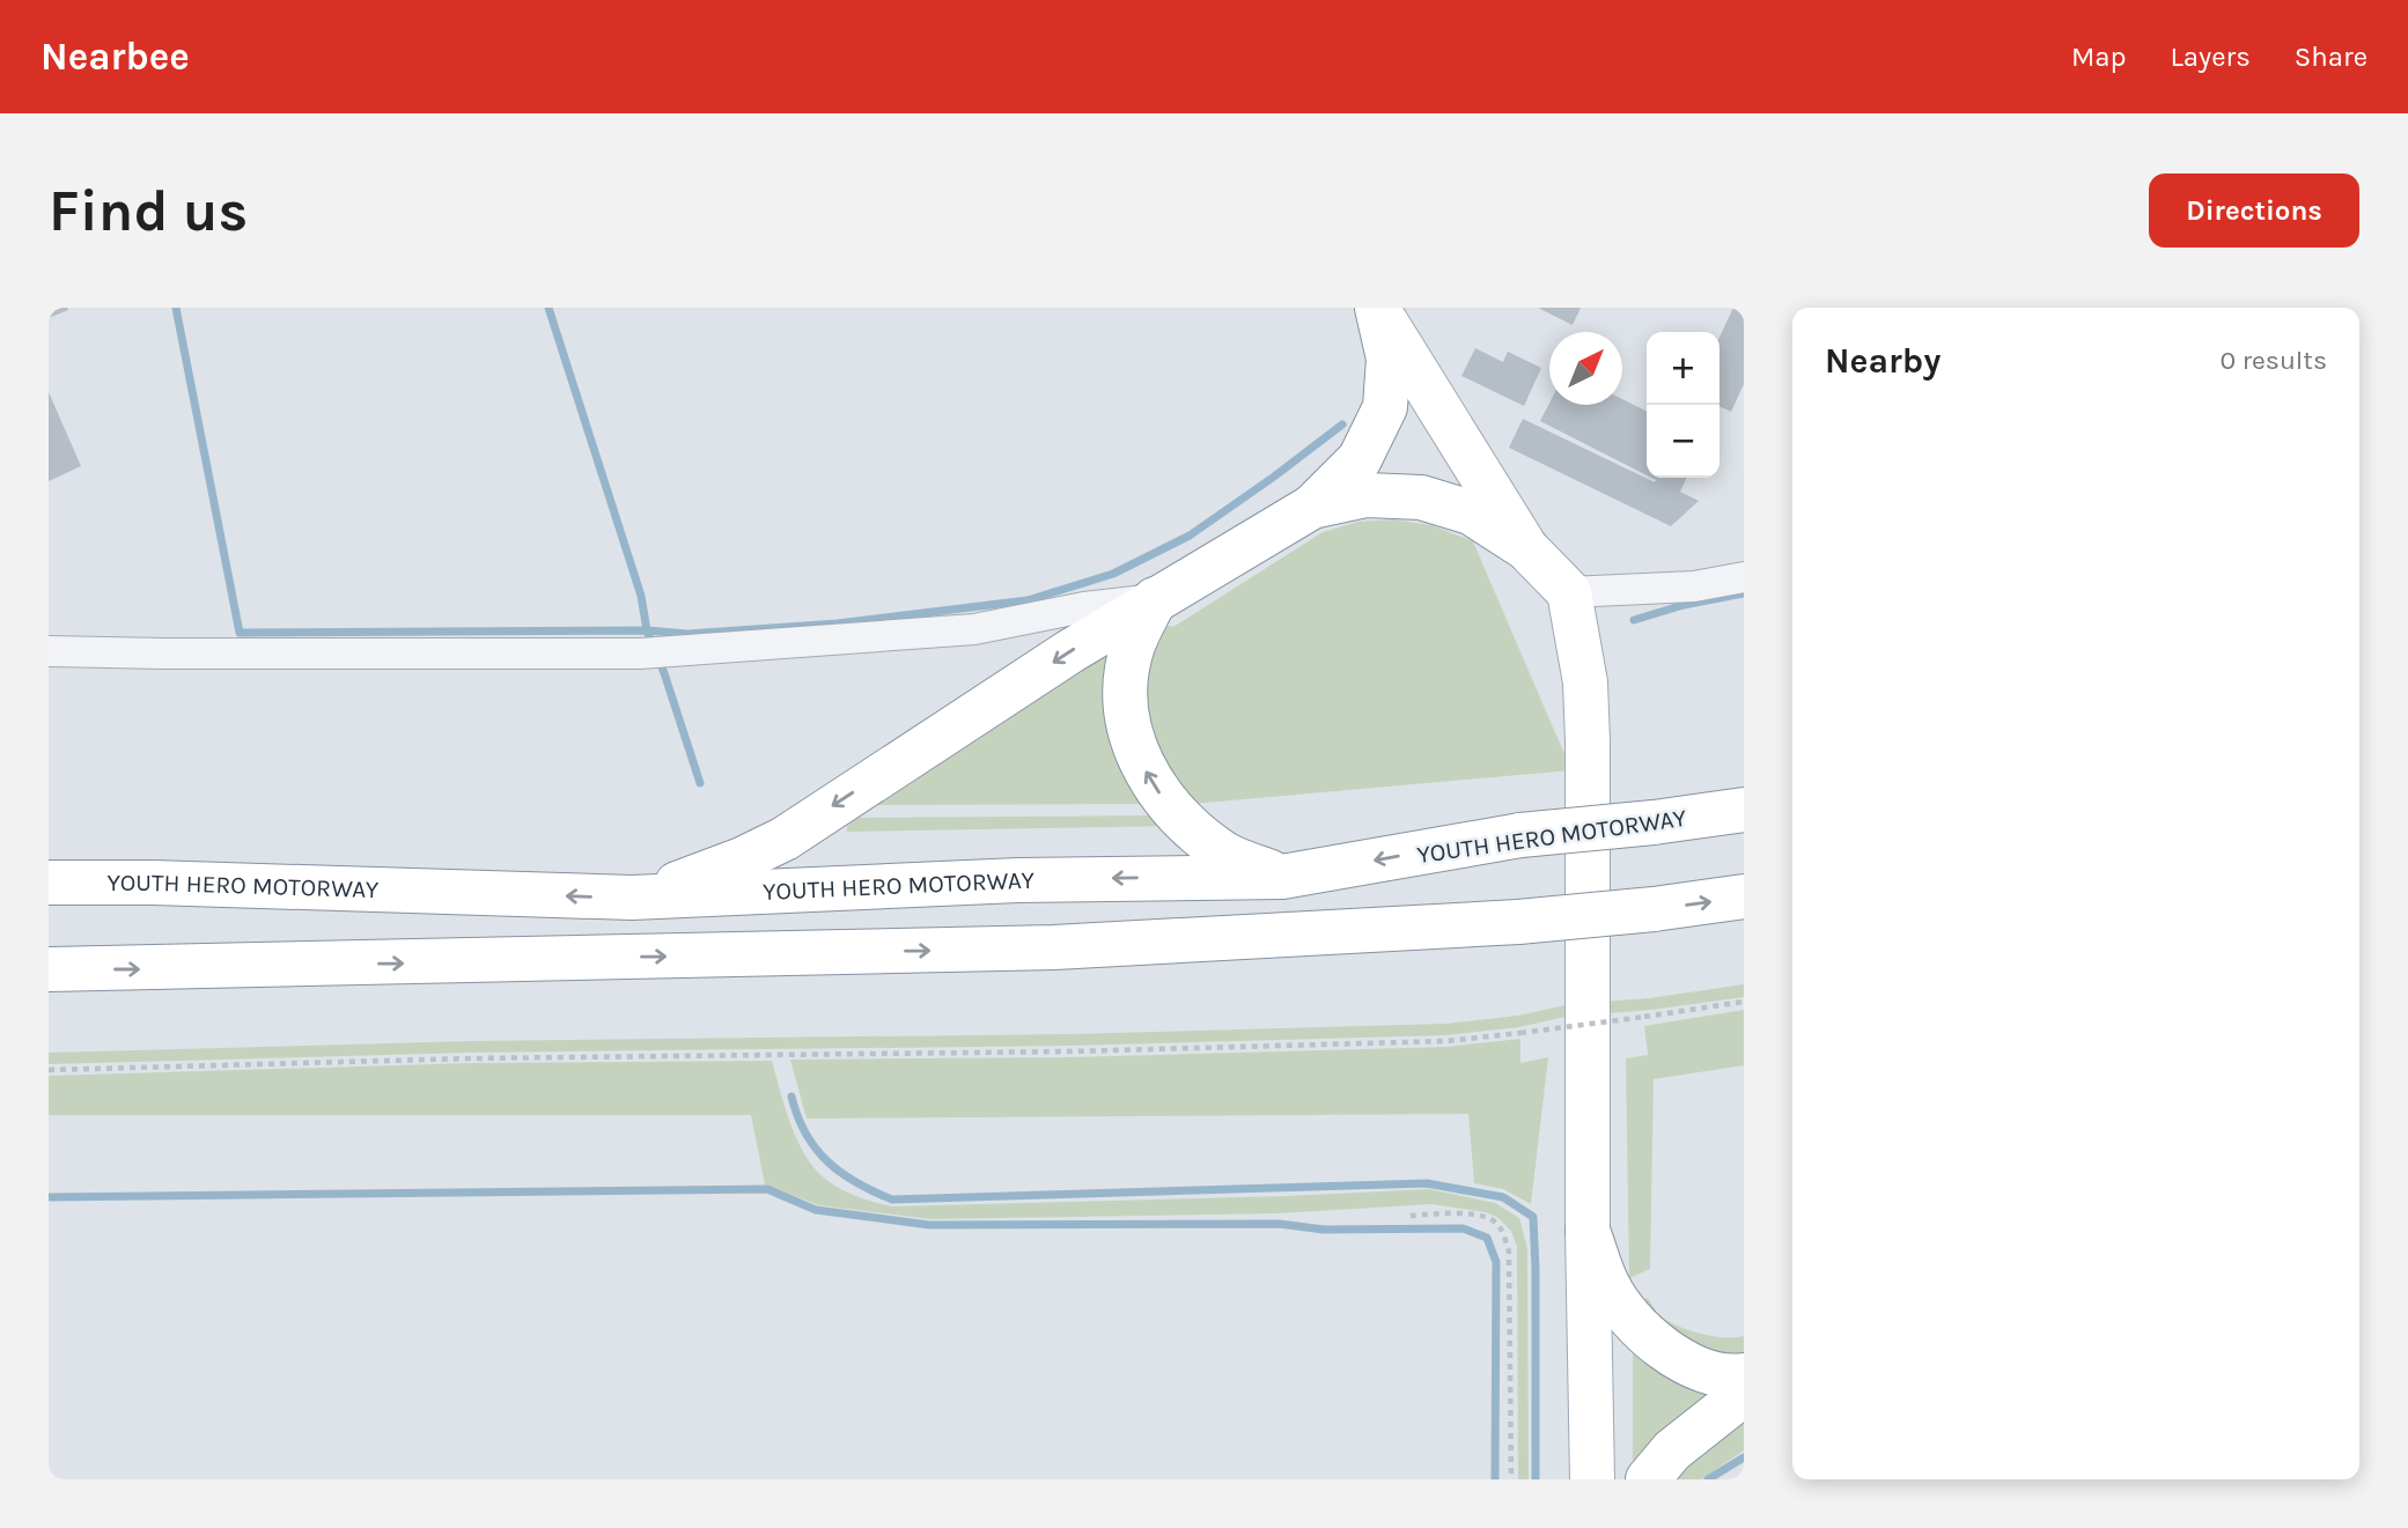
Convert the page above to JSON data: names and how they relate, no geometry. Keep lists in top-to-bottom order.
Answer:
{
  "streets": {
    "main road": ["YOUTH HERO MOTORWAY"]
  },
  "north": "top right",
  "page": {
    "header": "Nearbee",
    "nav": ["Map", "Layers", "Share"],
    "buttons": "Directions",
    "title": "Find us",
    "heading": ["Nearby", "0 results"],
    "map_buttons": ["+", "−"]
  }
}
